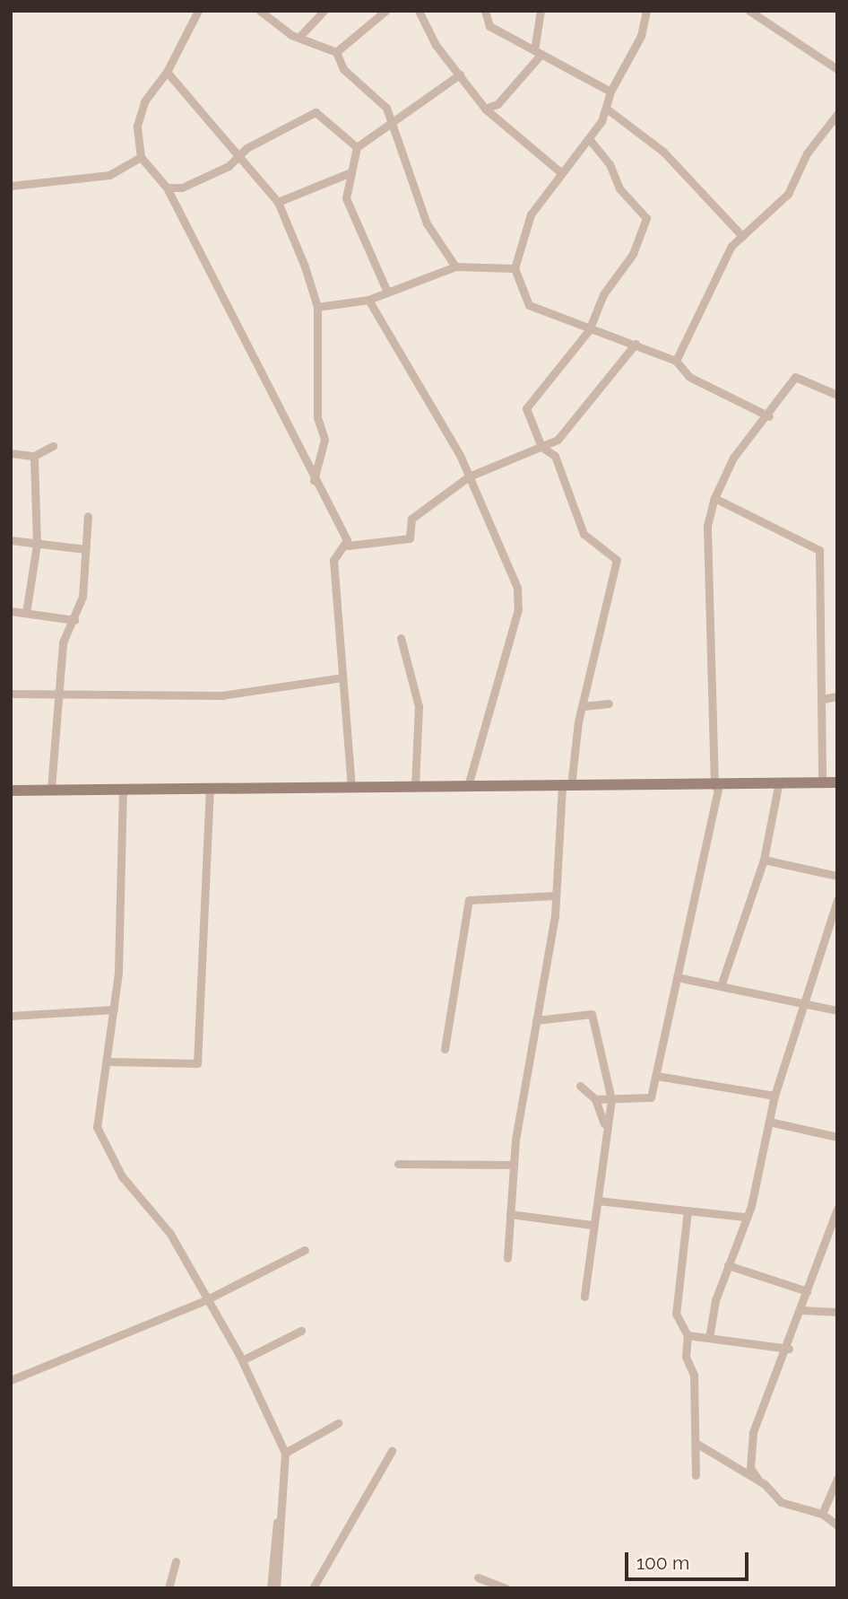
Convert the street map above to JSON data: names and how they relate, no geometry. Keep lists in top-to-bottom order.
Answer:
{
  "scale_bar": "100 m"
}
